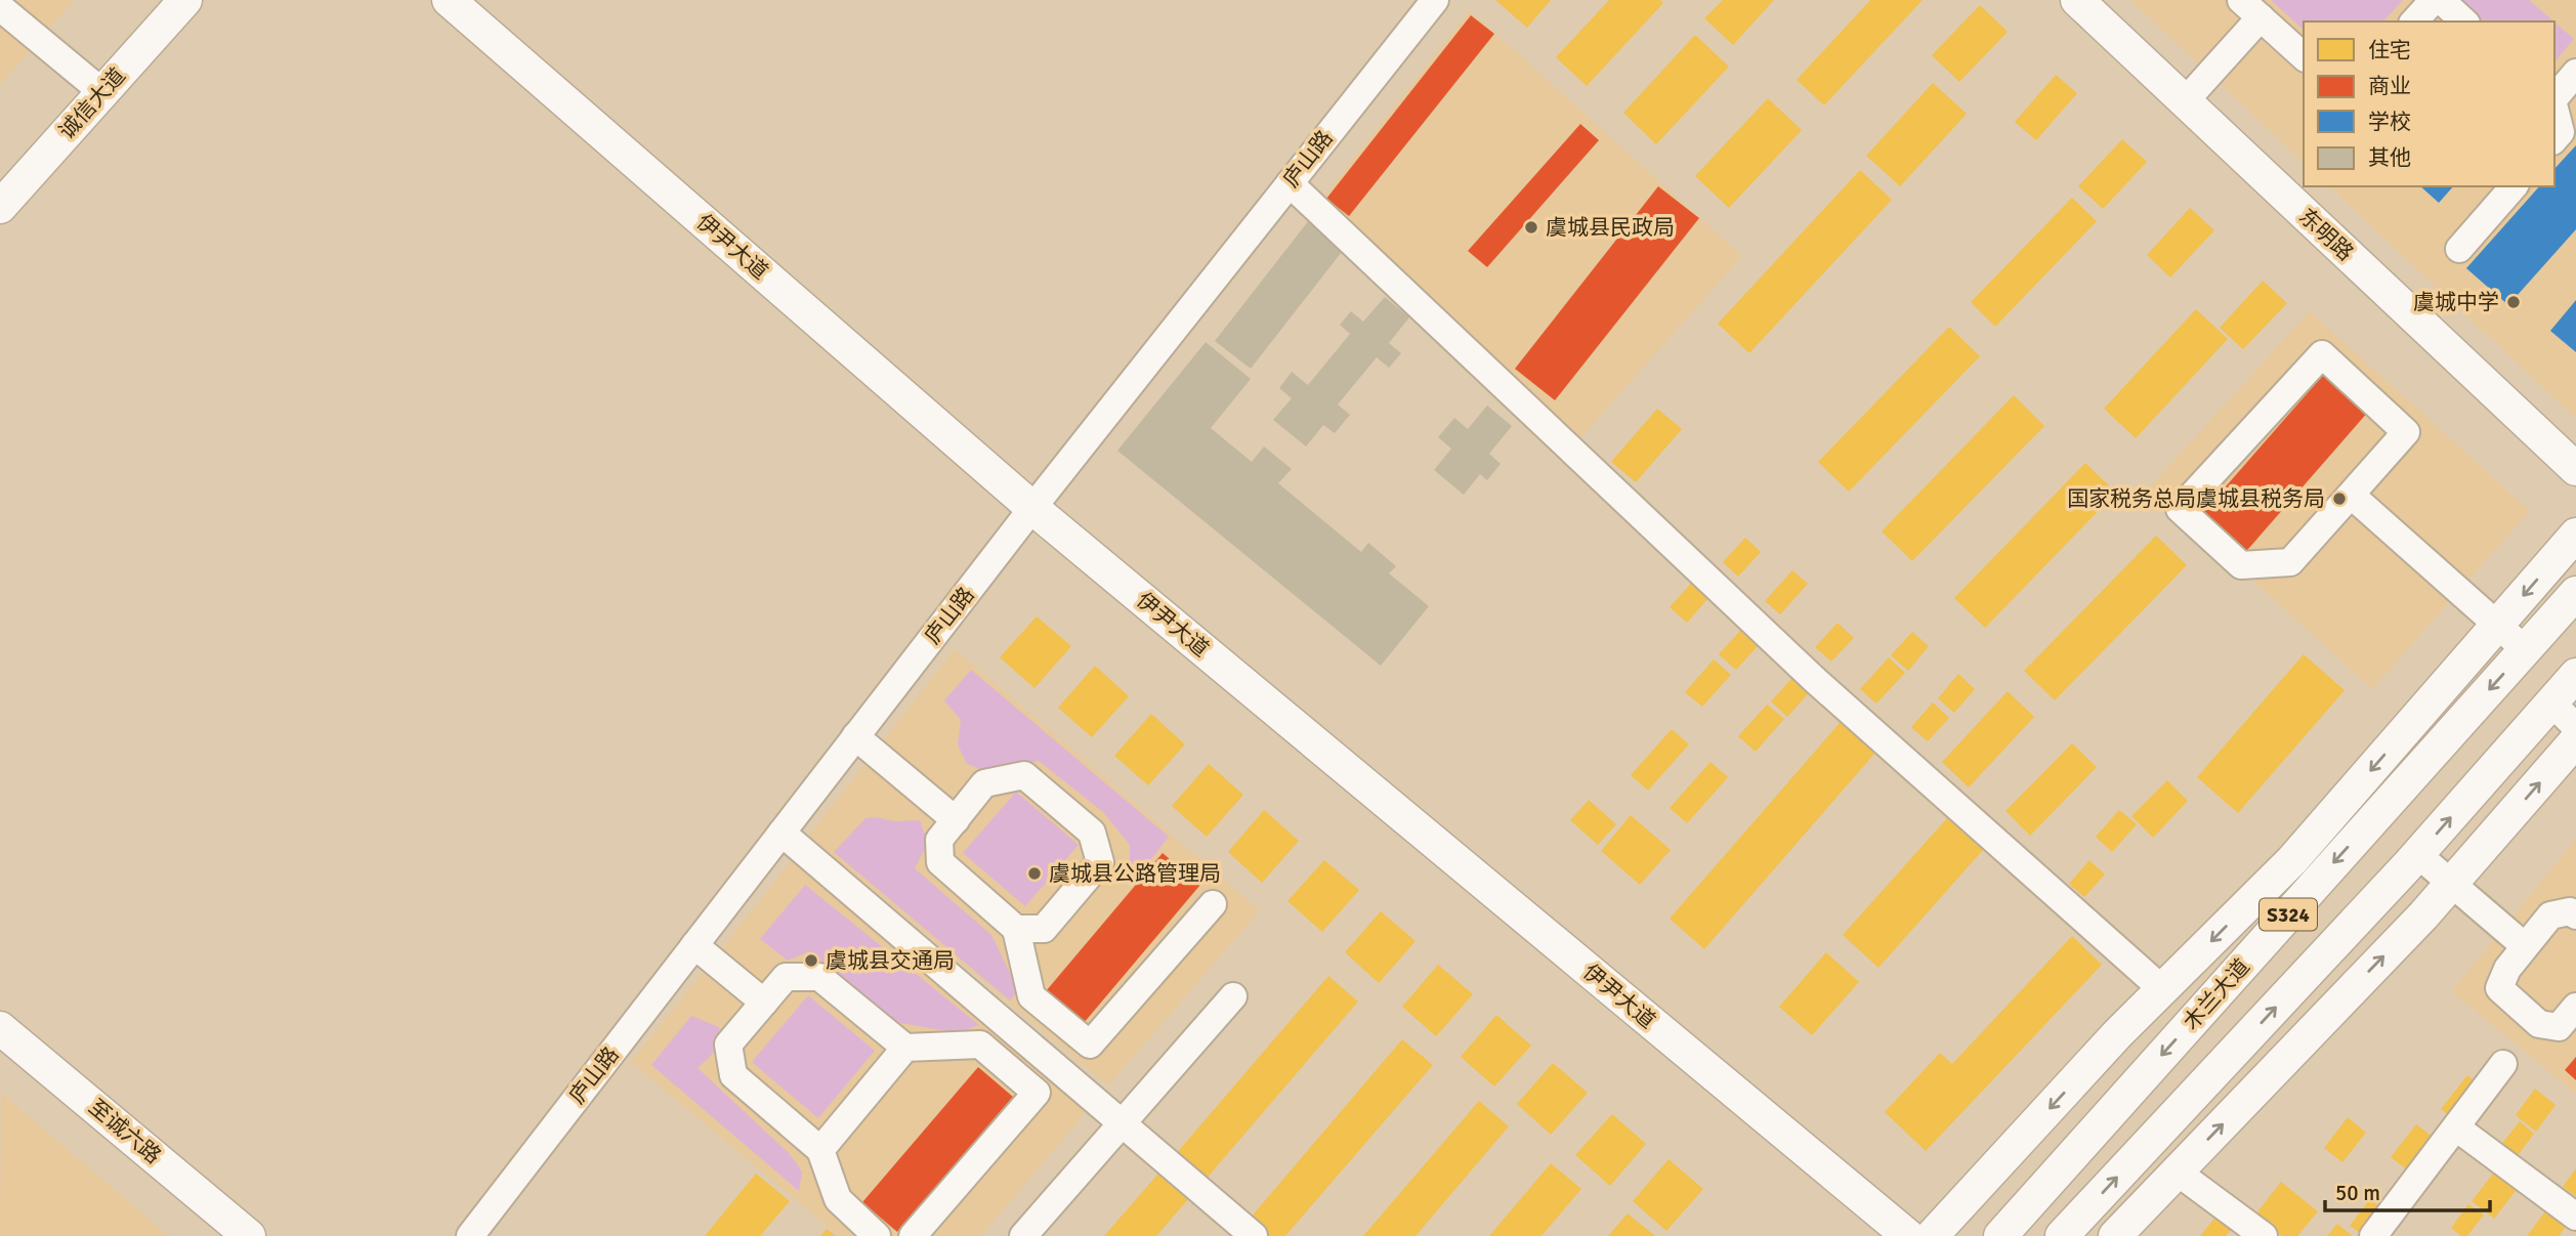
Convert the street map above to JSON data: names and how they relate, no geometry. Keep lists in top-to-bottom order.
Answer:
{
  "streets": {
    "main road": [
      "诚信大道",
      "东明路",
      "伊尹大道",
      "S324",
      "木兰大道",
      "至诚六路"
    ],
    "street": ["庐山路"]
  },
  "crossings": [
    ["庐山路", "伊尹大道"]
  ],
  "places": [
    "虞城县民政局",
    "虞城中学",
    "国家税务总局虞城县税务局",
    "虞城县公路管理局",
    "虞城县交通局"
  ],
  "legend": [
    "住宅",
    "商业",
    "学校",
    "其他"
  ],
  "scale_bar": "50 m"
}
